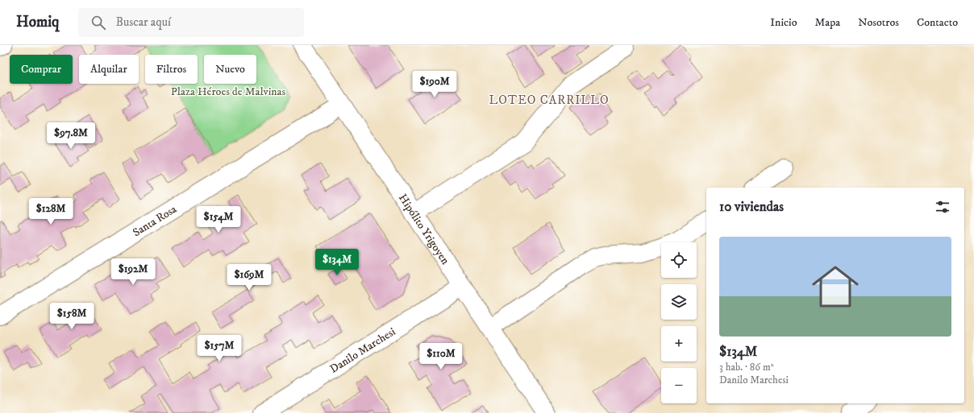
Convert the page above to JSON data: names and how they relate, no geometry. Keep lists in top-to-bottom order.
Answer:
{
  "streets": {
    "street": ["Santa Rosa", "Hipólito Yrigoyen", "Danilo Marchesi"]
  },
  "crossings": [
    ["Santa Rosa", "Hipólito Yrigoyen"],
    ["Hipólito Yrigoyen", "Danilo Marchesi"]
  ],
  "districts": ["LOTEO CARRILLO"],
  "parks": ["Plaza Héroes de Malvinas"],
  "page": {
    "header": "Homiq",
    "search": "Buscar aquí",
    "nav": [
      "Inicio",
      "Mapa",
      "Nosotros",
      "Contacto"
    ],
    "chip": [
      "Comprar",
      "Alquilar",
      "Filtros",
      "Nuevo"
    ],
    "price": [
      "$190M",
      "$97.8M",
      "$128M",
      "$154M",
      "$134M",
      "$192M",
      "$169M",
      "$158M",
      "$157M",
      "$110M"
    ],
    "heading": "10 viviendas",
    "list": [
      {
        "name": "$134M",
        "note": "3 hab. · 86 m² · Danilo Marchesi"
      }
    ],
    "map_buttons": ["+", "−"]
  }
}
